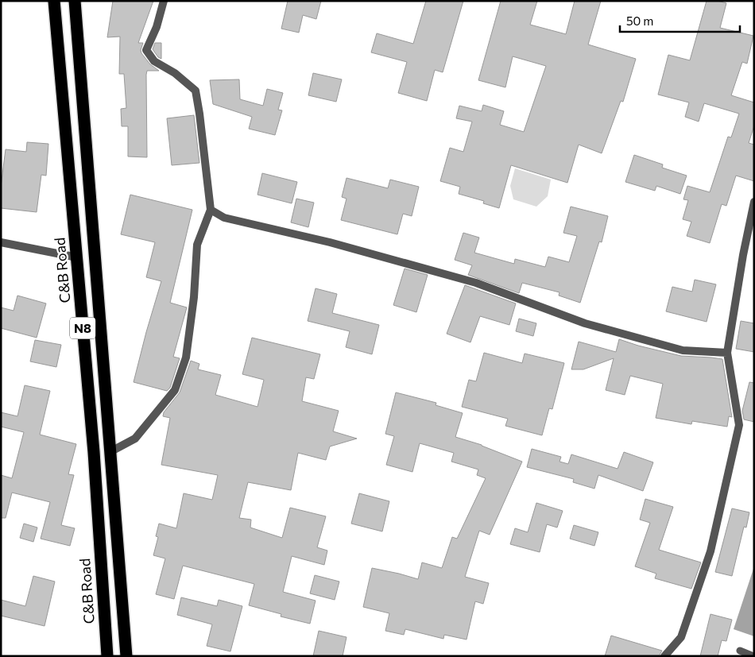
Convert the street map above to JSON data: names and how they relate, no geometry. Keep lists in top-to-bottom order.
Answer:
{
  "streets": {
    "highway": ["C&B Road", "N8"]
  },
  "scale_bar": "50 m"
}
